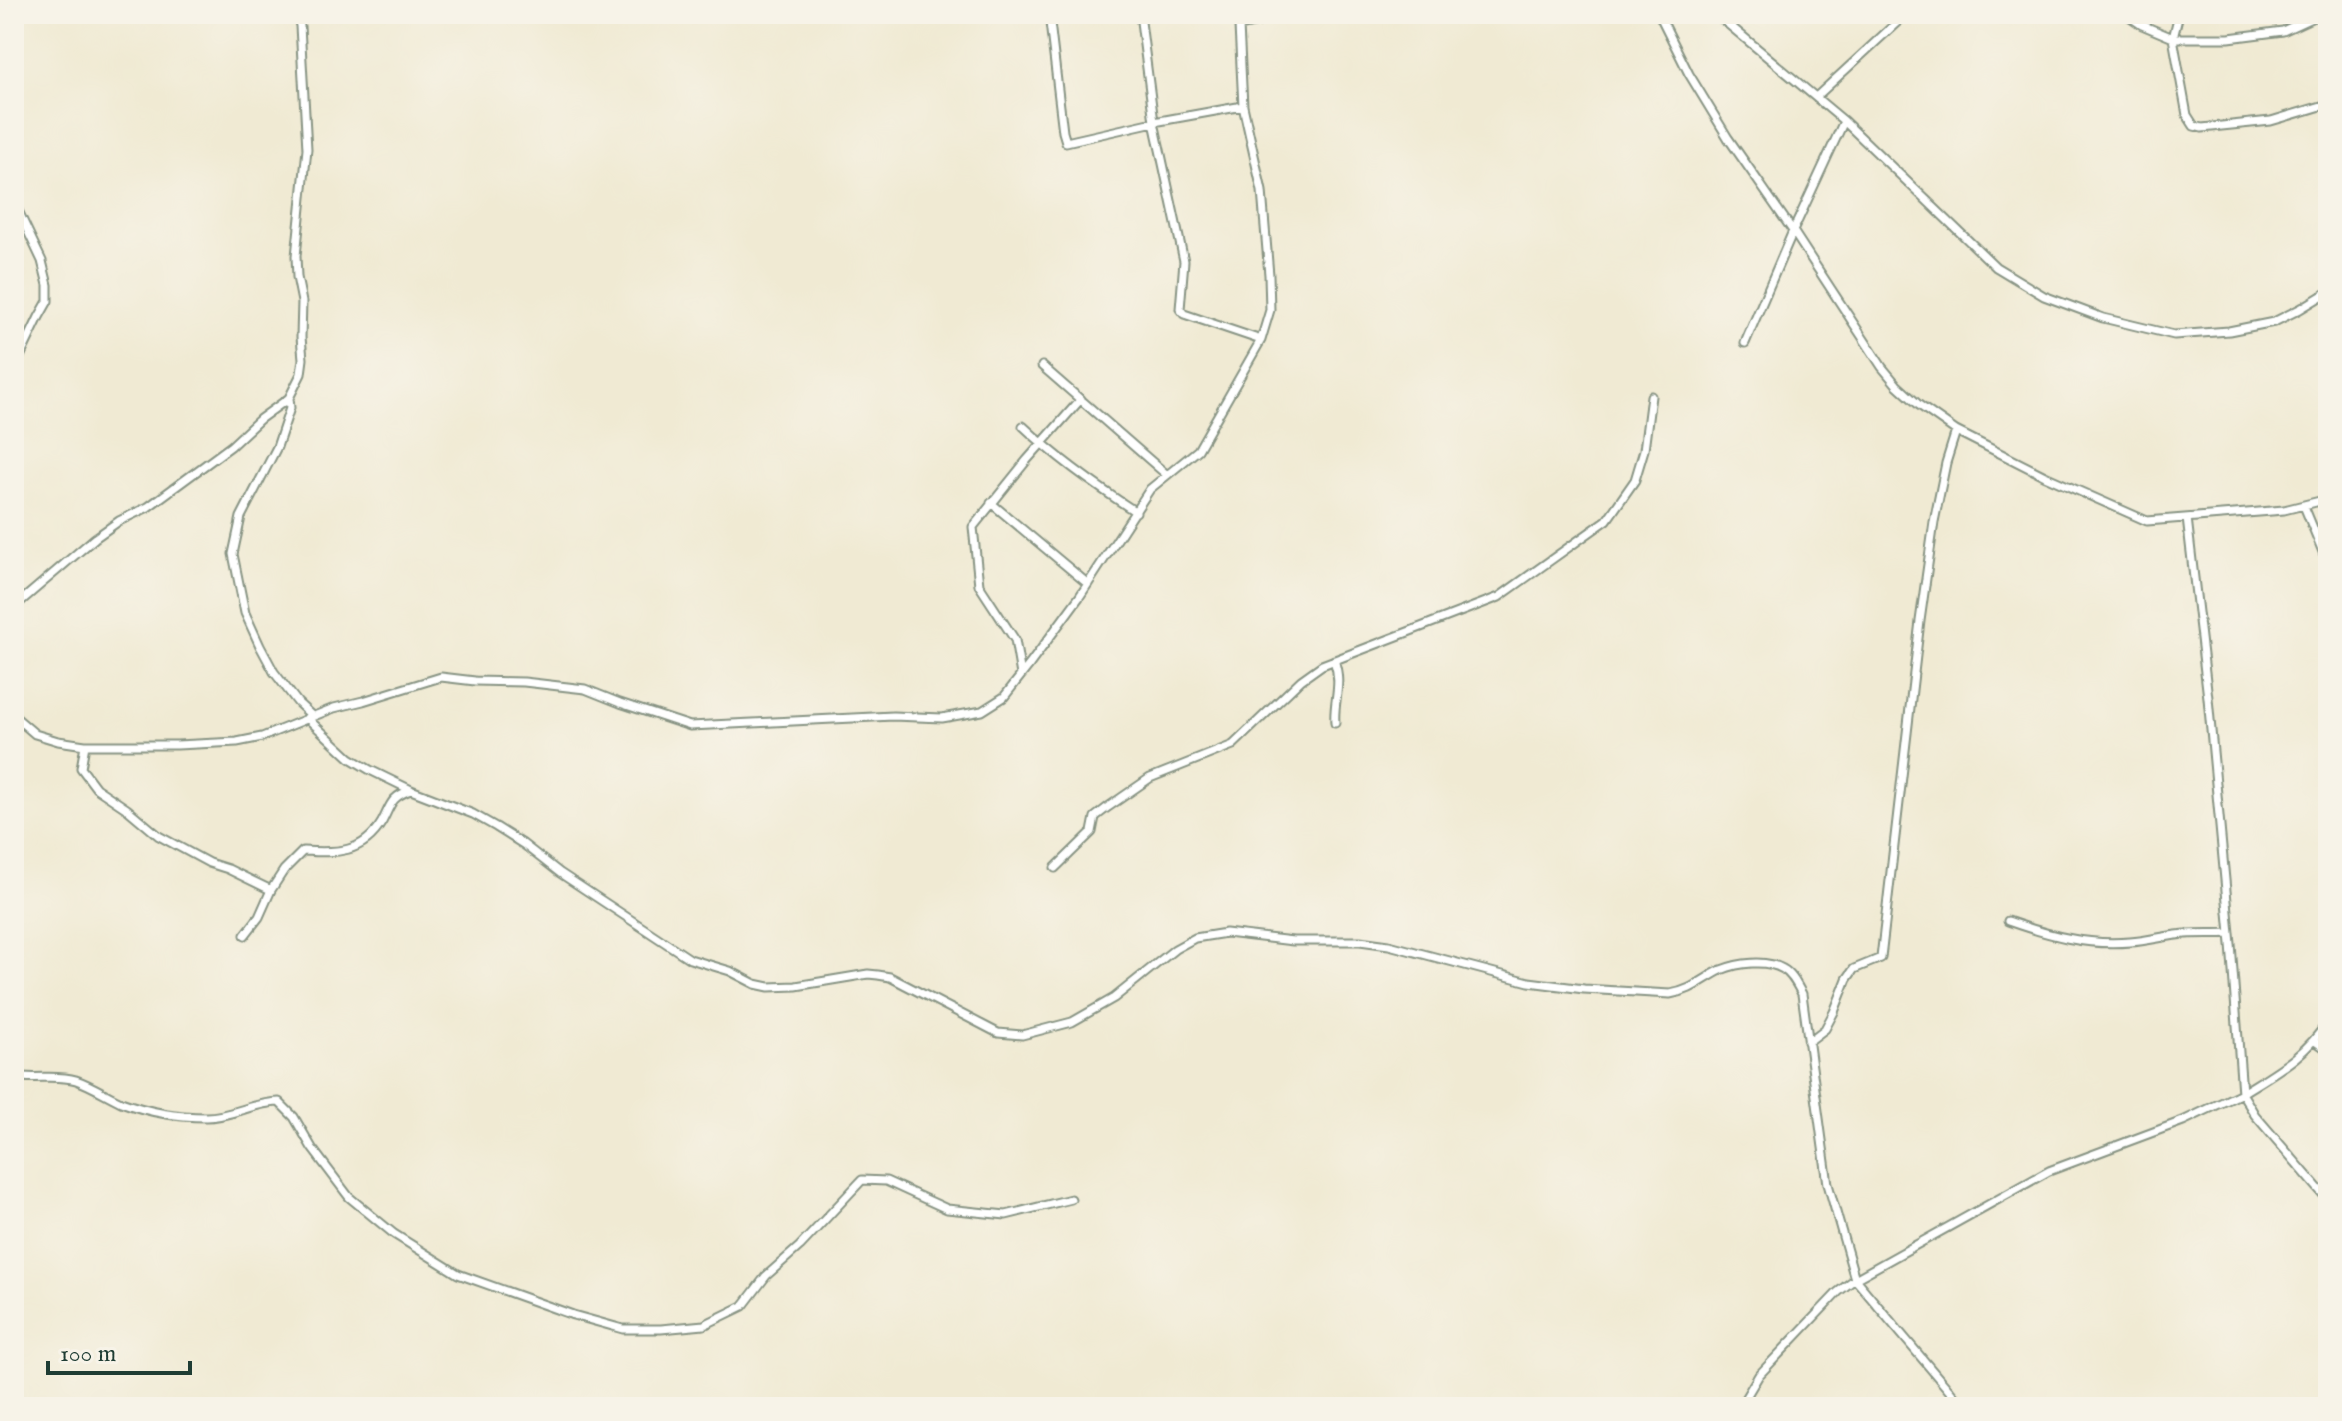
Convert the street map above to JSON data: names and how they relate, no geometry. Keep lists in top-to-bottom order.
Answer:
{
  "scale_bar": "100 m"
}
